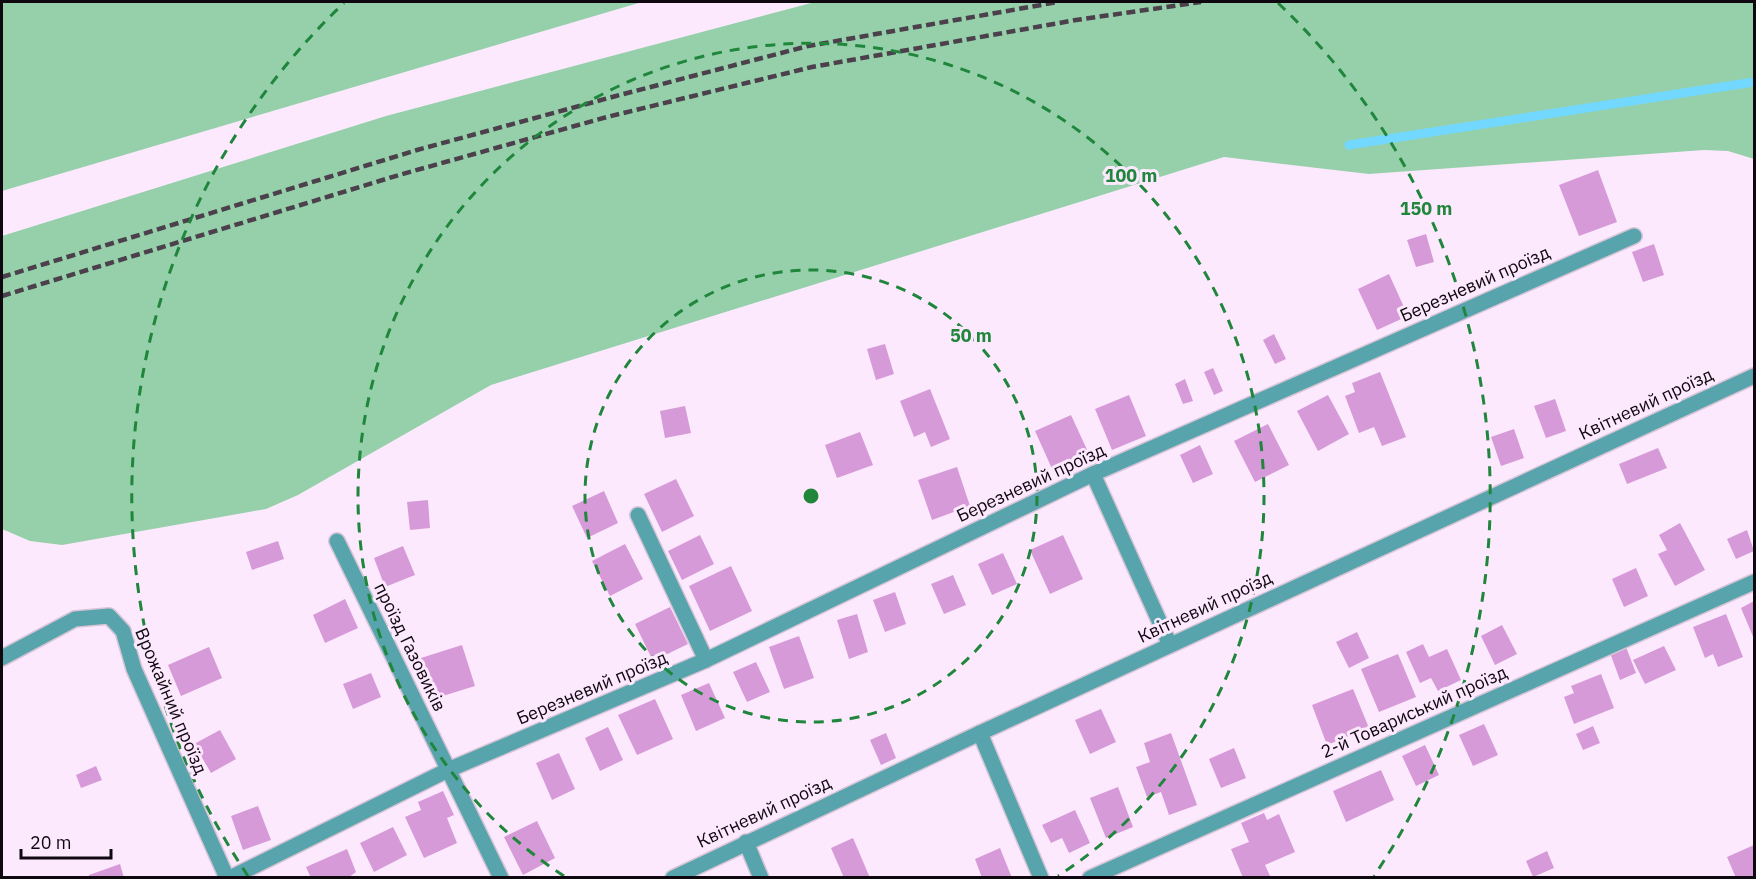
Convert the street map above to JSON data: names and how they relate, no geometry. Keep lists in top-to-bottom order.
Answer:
{
  "streets": {
    "street": [
      "Березневий проїзд",
      "Квітневий проїзд",
      "проїзд Газовиків",
      "Врожайний проїзд",
      "2-й Товариський проїзд"
    ]
  },
  "crossings": [
    ["Березневий проїзд", "проїзд Газовиків"],
    ["Березневий проїзд", "Врожайний проїзд"]
  ],
  "scale_bar": "20 m",
  "rings": ["100 m", "150 m", "50 m"]
}
